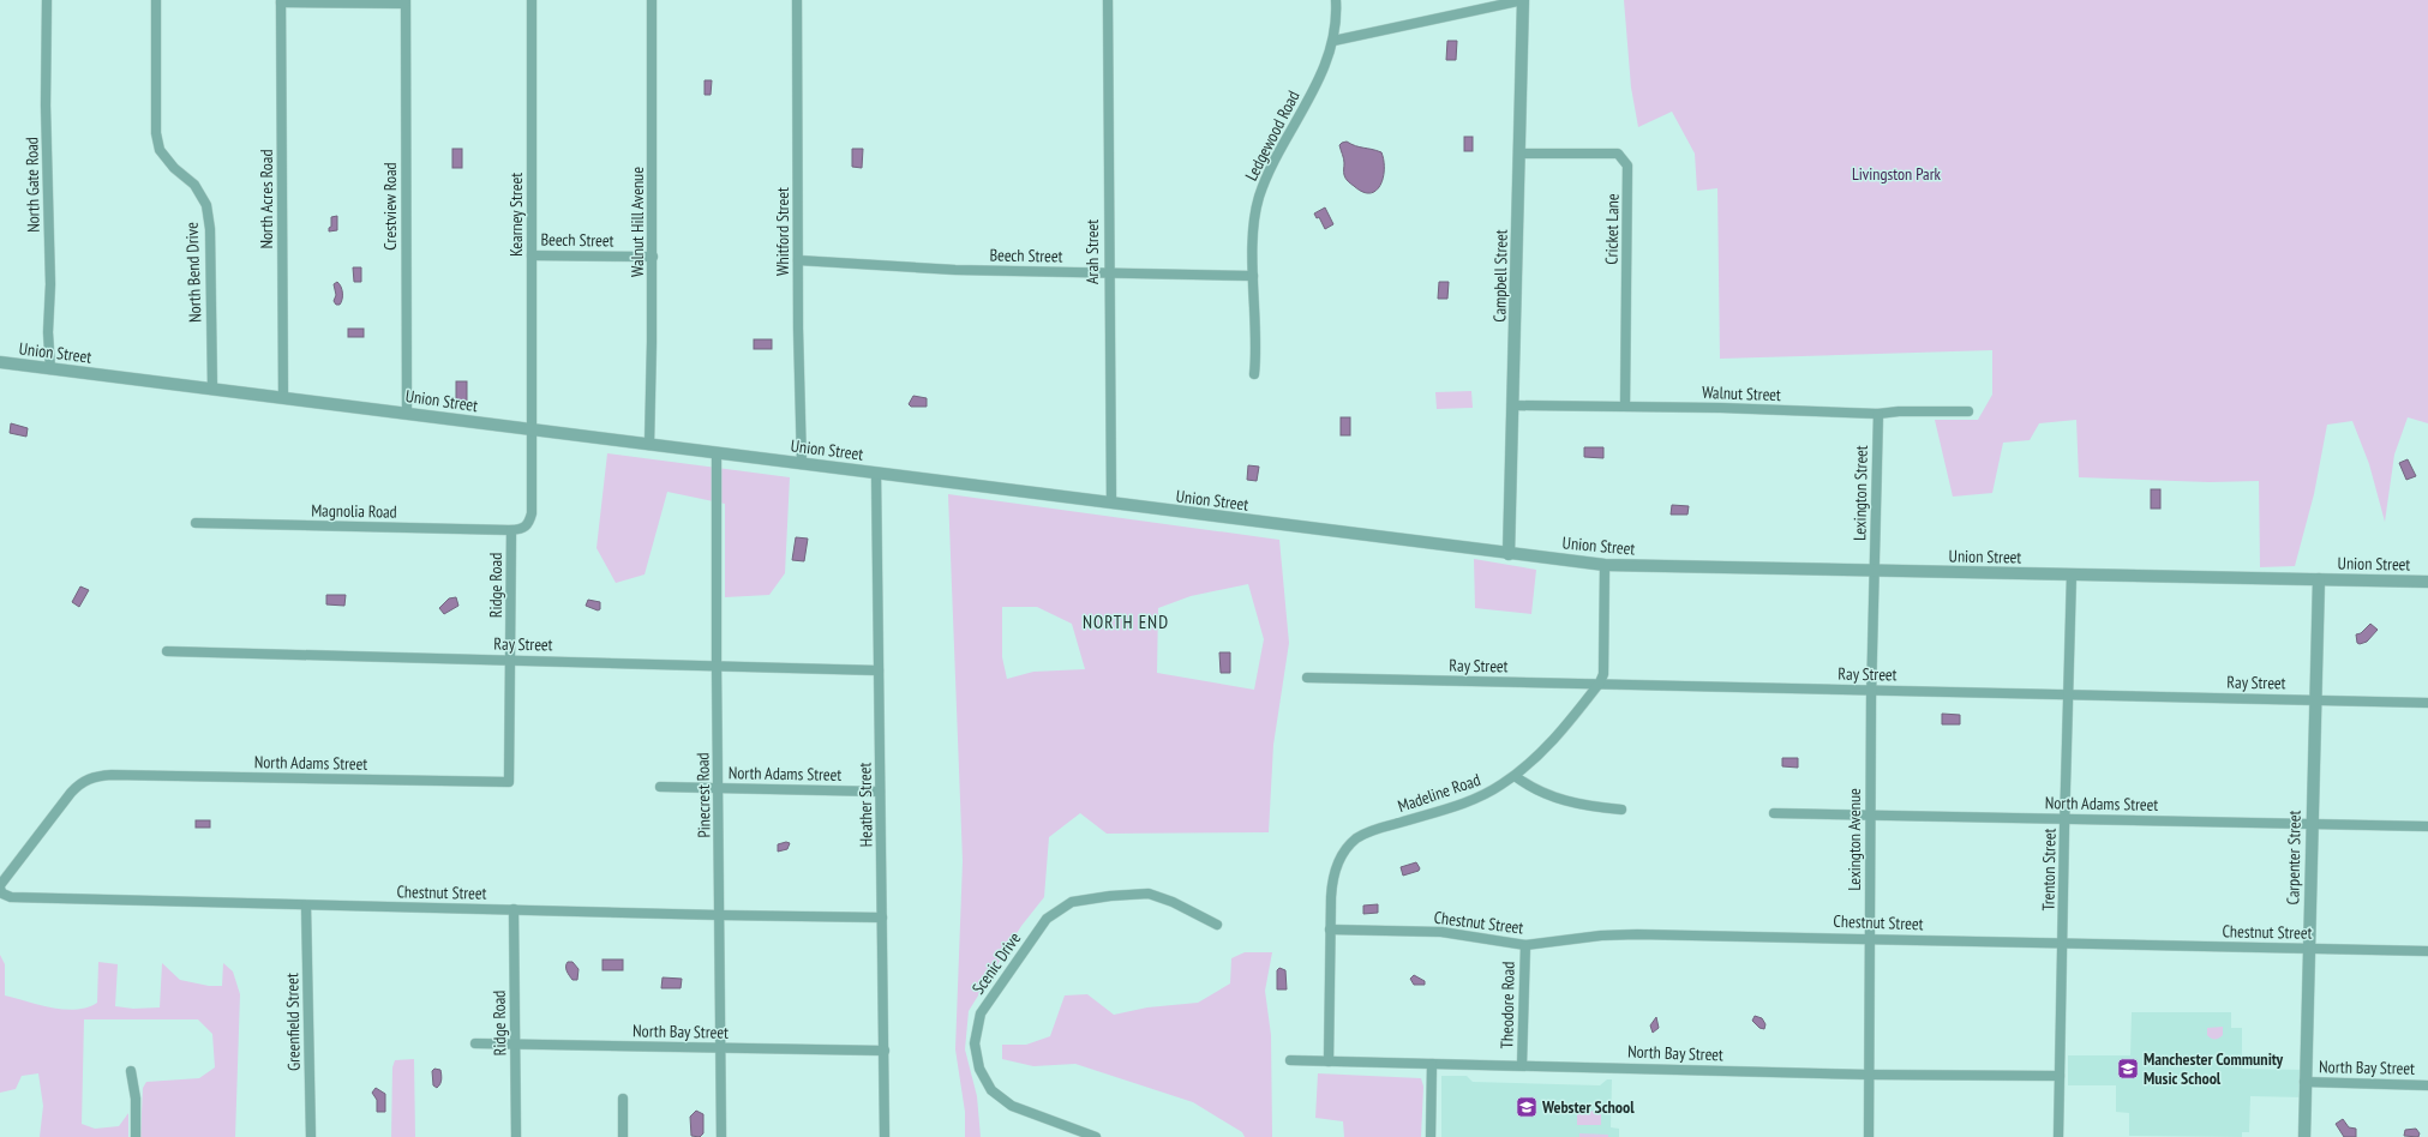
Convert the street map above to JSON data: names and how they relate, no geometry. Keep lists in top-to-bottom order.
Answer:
{
  "streets": {
    "street": [
      "Ledgewood Road",
      "North Gate Road",
      "North Acres Road",
      "Crestview Road",
      "Kearney Street",
      "Walnut Hill Avenue",
      "Cricket Lane",
      "Whitford Street",
      "Beech Street",
      "Arah Street",
      "North Bend Drive",
      "Campbell Street",
      "Union Street",
      "Walnut Street",
      "Lexington Street",
      "Magnolia Road",
      "Ridge Road",
      "Ray Street",
      "North Adams Street",
      "Madeline Road",
      "Pinecrest Road",
      "Heather Street",
      "Lexington Avenue",
      "Carpenter Street",
      "Trenton Street",
      "Chestnut Street",
      "Scenic Drive",
      "Theodore Road",
      "Greenfield Street",
      "North Bay Street"
    ]
  },
  "crossings": [
    ["Ledgewood Road", "Beech Street"],
    ["North Gate Road", "Union Street"],
    ["North Acres Road", "Union Street"],
    ["Crestview Road", "Union Street"],
    ["Kearney Street", "Beech Street"],
    ["Kearney Street", "Union Street"],
    ["Kearney Street", "Ridge Road"],
    ["Walnut Hill Avenue", "Beech Street"],
    ["Walnut Hill Avenue", "Union Street"],
    ["Cricket Lane", "Campbell Street"],
    ["Cricket Lane", "Walnut Street"],
    ["Whitford Street", "Beech Street"],
    ["Whitford Street", "Union Street"],
    ["Beech Street", "Arah Street"],
    ["Arah Street", "Union Street"],
    ["North Bend Drive", "Union Street"],
    ["Campbell Street", "Union Street"],
    ["Campbell Street", "Walnut Street"],
    ["Union Street", "Lexington Street"],
    ["Union Street", "Ridge Road"],
    ["Union Street", "Madeline Road"],
    ["Union Street", "Pinecrest Road"],
    ["Union Street", "Heather Street"],
    ["Union Street", "Lexington Avenue"],
    ["Union Street", "Carpenter Street"],
    ["Union Street", "Trenton Street"],
    ["Walnut Street", "Lexington Street"],
    ["Lexington Street", "Lexington Avenue"],
    ["Magnolia Road", "Ridge Road"],
    ["Ridge Road", "Ray Street"],
    ["Ridge Road", "North Adams Street"],
    ["Ridge Road", "Chestnut Street"],
    ["Ridge Road", "North Bay Street"],
    ["Ray Street", "Madeline Road"],
    ["Ray Street", "Pinecrest Road"],
    ["Ray Street", "Heather Street"],
    ["Ray Street", "Lexington Avenue"],
    ["Ray Street", "Carpenter Street"],
    ["Ray Street", "Trenton Street"],
    ["North Adams Street", "Pinecrest Road"],
    ["North Adams Street", "Heather Street"],
    ["North Adams Street", "Lexington Avenue"],
    ["North Adams Street", "Carpenter Street"],
    ["North Adams Street", "Trenton Street"],
    ["North Adams Street", "Chestnut Street"],
    ["Madeline Road", "Chestnut Street"],
    ["Madeline Road", "North Bay Street"],
    ["Pinecrest Road", "Chestnut Street"],
    ["Pinecrest Road", "North Bay Street"],
    ["Heather Street", "Chestnut Street"],
    ["Heather Street", "North Bay Street"],
    ["Lexington Avenue", "Chestnut Street"],
    ["Lexington Avenue", "North Bay Street"],
    ["Carpenter Street", "Chestnut Street"],
    ["Carpenter Street", "North Bay Street"],
    ["Trenton Street", "Chestnut Street"],
    ["Trenton Street", "North Bay Street"],
    ["Chestnut Street", "Theodore Road"],
    ["Chestnut Street", "Greenfield Street"],
    ["Theodore Road", "North Bay Street"]
  ],
  "districts": ["NORTH END"],
  "parks": ["Livingston Park"],
  "places": {
    "school or university": ["Manchester Community Music School", "Webster School"]
  }
}
